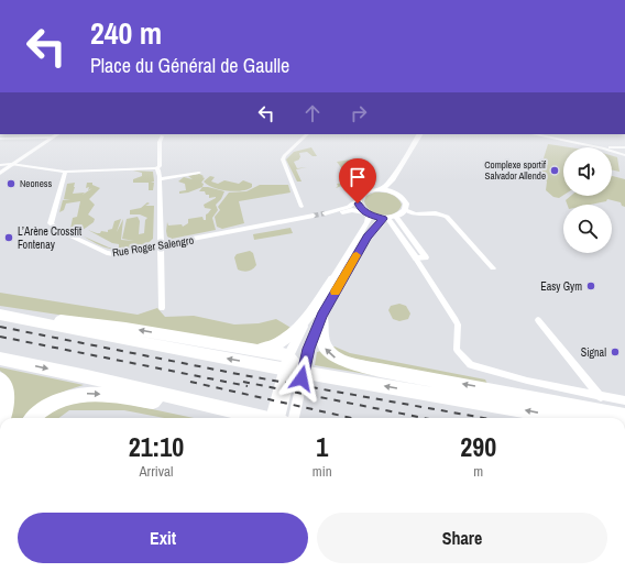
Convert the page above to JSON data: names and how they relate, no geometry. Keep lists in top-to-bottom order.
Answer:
{
  "streets": {
    "street": ["Rue Roger Salengro"]
  },
  "places": [
    "Complexe sportif Salvador Allende",
    "Neoness",
    "L’Arène Crossfit Fontenay",
    "Easy Gym",
    "Signal"
  ],
  "page": {
    "turn": ["240 m", "Place du Général de Gaulle"],
    "eta": [
      "21:10",
      "Arrival",
      "1",
      "min",
      "290",
      "m"
    ],
    "buttons": ["Exit", "Share"]
  }
}
